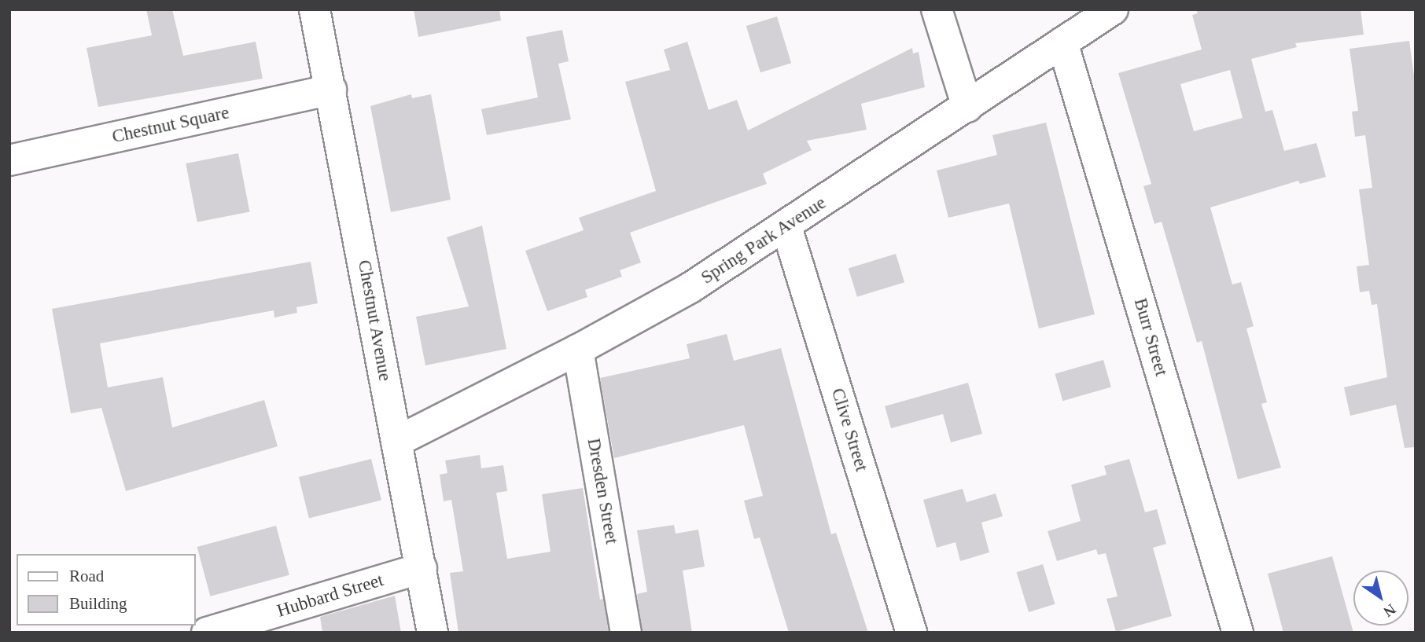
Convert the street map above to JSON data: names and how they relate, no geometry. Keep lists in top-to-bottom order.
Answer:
{
  "streets": {
    "street": [
      "Chestnut Square",
      "Spring Park Avenue",
      "Chestnut Avenue",
      "Burr Street",
      "Clive Street",
      "Dresden Street",
      "Hubbard Street"
    ]
  },
  "crossings": [
    ["Chestnut Square", "Chestnut Avenue"],
    ["Spring Park Avenue", "Chestnut Avenue"],
    ["Spring Park Avenue", "Burr Street"],
    ["Spring Park Avenue", "Clive Street"],
    ["Spring Park Avenue", "Dresden Street"],
    ["Chestnut Avenue", "Hubbard Street"]
  ],
  "legend": ["Road", "Building"],
  "north": "bottom right"
}
